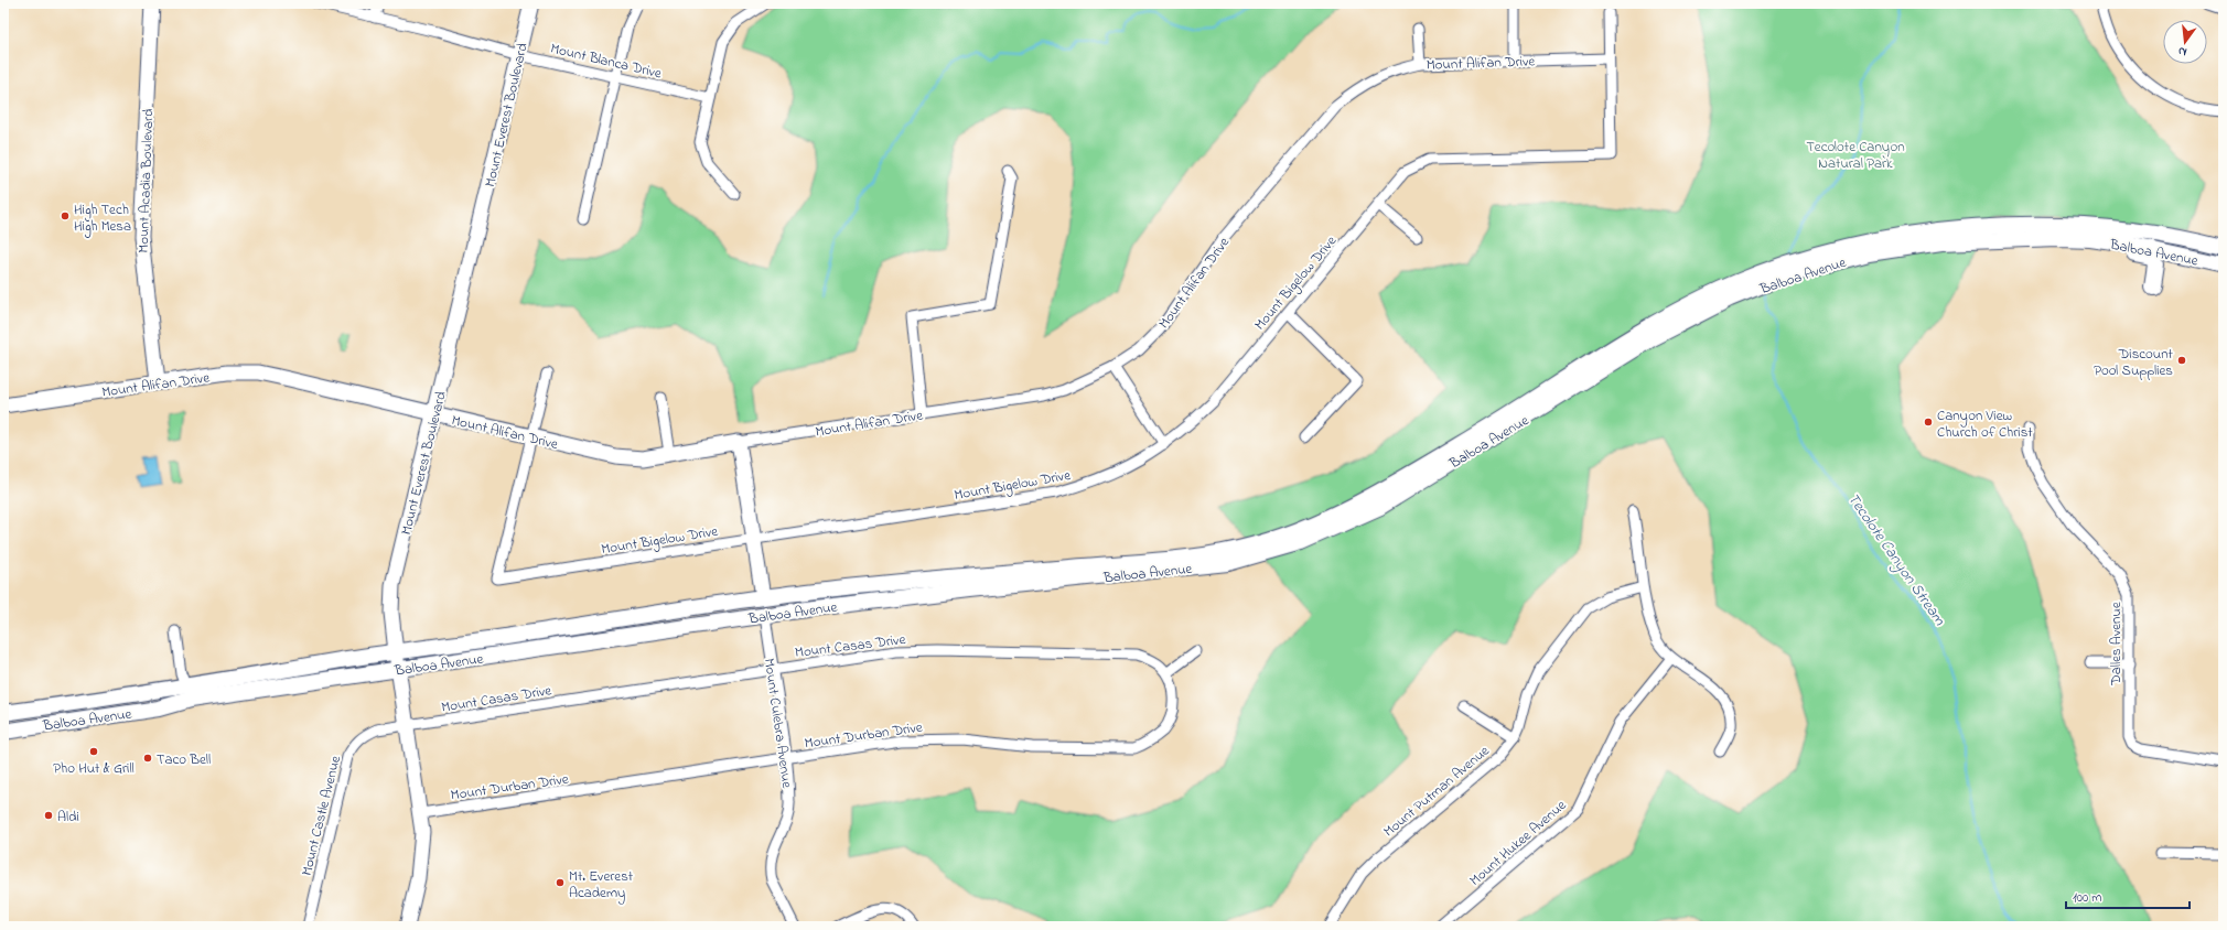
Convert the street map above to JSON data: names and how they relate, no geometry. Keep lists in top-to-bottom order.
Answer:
{
  "streets": {
    "main road": ["Balboa Avenue"],
    "street": [
      "Mount Blanca Drive",
      "Mount Alifan Drive",
      "Mount Everest Boulevard",
      "Mount Acadia Boulevard",
      "Mount Bigelow Drive",
      "Dalles Avenue",
      "Mount Casas Drive",
      "Mount Culebra Avenue",
      "Mount Durban Drive",
      "Mount Putman Avenue",
      "Mount Castle Avenue",
      "Mount Hukee Avenue"
    ]
  },
  "crossings": [
    ["Mount Blanca Drive", "Mount Everest Boulevard"],
    ["Mount Alifan Drive", "Mount Everest Boulevard"],
    ["Mount Alifan Drive", "Mount Acadia Boulevard"],
    ["Mount Alifan Drive", "Mount Bigelow Drive"],
    ["Mount Everest Boulevard", "Balboa Avenue"],
    ["Mount Everest Boulevard", "Mount Casas Drive"],
    ["Mount Everest Boulevard", "Mount Durban Drive"],
    ["Mount Everest Boulevard", "Mount Castle Avenue"],
    ["Balboa Avenue", "Mount Culebra Avenue"],
    ["Mount Casas Drive", "Mount Culebra Avenue"],
    ["Mount Casas Drive", "Mount Durban Drive"],
    ["Mount Casas Drive", "Mount Castle Avenue"],
    ["Mount Culebra Avenue", "Mount Durban Drive"]
  ],
  "water": ["Tecolote Canyon Stream"],
  "parks": ["Tecolote Canyon Natural Park"],
  "places": [
    "High Tech High Mesa",
    "Discount Pool Supplies",
    "Canyon View Church of Christ",
    "Pho Hut & Grill",
    "Taco Bell",
    "Aldi",
    "Mt. Everest Academy"
  ],
  "scale_bar": "100 m",
  "north": "bottom"
}
